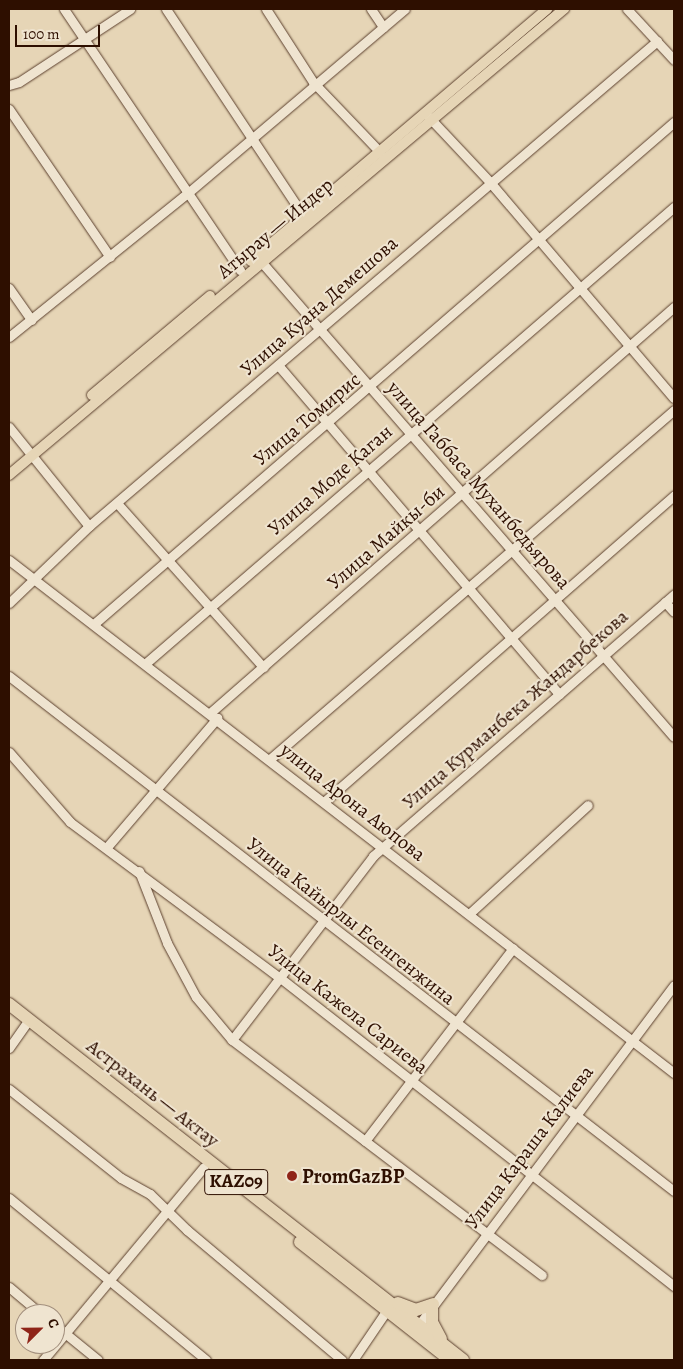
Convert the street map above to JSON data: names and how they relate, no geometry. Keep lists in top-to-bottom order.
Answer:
{
  "streets": {
    "highway": ["Астрахань — Актау", "KAZ09"],
    "main road": ["Атырау — Индер"],
    "street": [
      "Улица Куана Демешова",
      "Улица Томирис",
      "Улица Моде Каган",
      "улица Габбаса Муханбедьярова",
      "Улица Майкы-би",
      "Улица Курманбека Жандарбекова",
      "улица Арона Аюпова",
      "Улица Кайырлы Есенгенжина",
      "Улица Кажела Сариева",
      "Улица Караша Калиева"
    ]
  },
  "crossings": [
    ["Атырау — Индер", "улица Габбаса Муханбедьярова"],
    ["Улица Куана Демешова", "улица Габбаса Муханбедьярова"],
    ["Улица Куана Демешова", "улица Арона Аюпова"],
    ["Улица Томирис", "улица Габбаса Муханбедьярова"],
    ["Улица Томирис", "улица Арона Аюпова"],
    ["Улица Моде Каган", "улица Габбаса Муханбедьярова"],
    ["Улица Моде Каган", "улица Арона Аюпова"],
    ["улица Габбаса Муханбедьярова", "Улица Майкы-би"],
    ["улица Габбаса Муханбедьярова", "Улица Курманбека Жандарбекова"],
    ["Улица Майкы-би", "улица Арона Аюпова"],
    ["Улица Майкы-би", "Улица Кайырлы Есенгенжина"],
    ["Улица Майкы-би", "Улица Кажела Сариева"],
    ["Улица Курманбека Жандарбекова", "улица Арона Аюпова"],
    ["Улица Курманбека Жандарбекова", "Улица Кайырлы Есенгенжина"],
    ["Улица Курманбека Жандарбекова", "Улица Кажела Сариева"],
    ["улица Арона Аюпова", "Улица Караша Калиева"],
    ["Улица Кайырлы Есенгенжина", "Улица Караша Калиева"],
    ["Улица Кажела Сариева", "Улица Караша Калиева"],
    ["Астрахань — Актау", "Улица Караша Калиева"]
  ],
  "places": ["PromGazBP"],
  "scale_bar": "100 m",
  "north": "top right"
}
